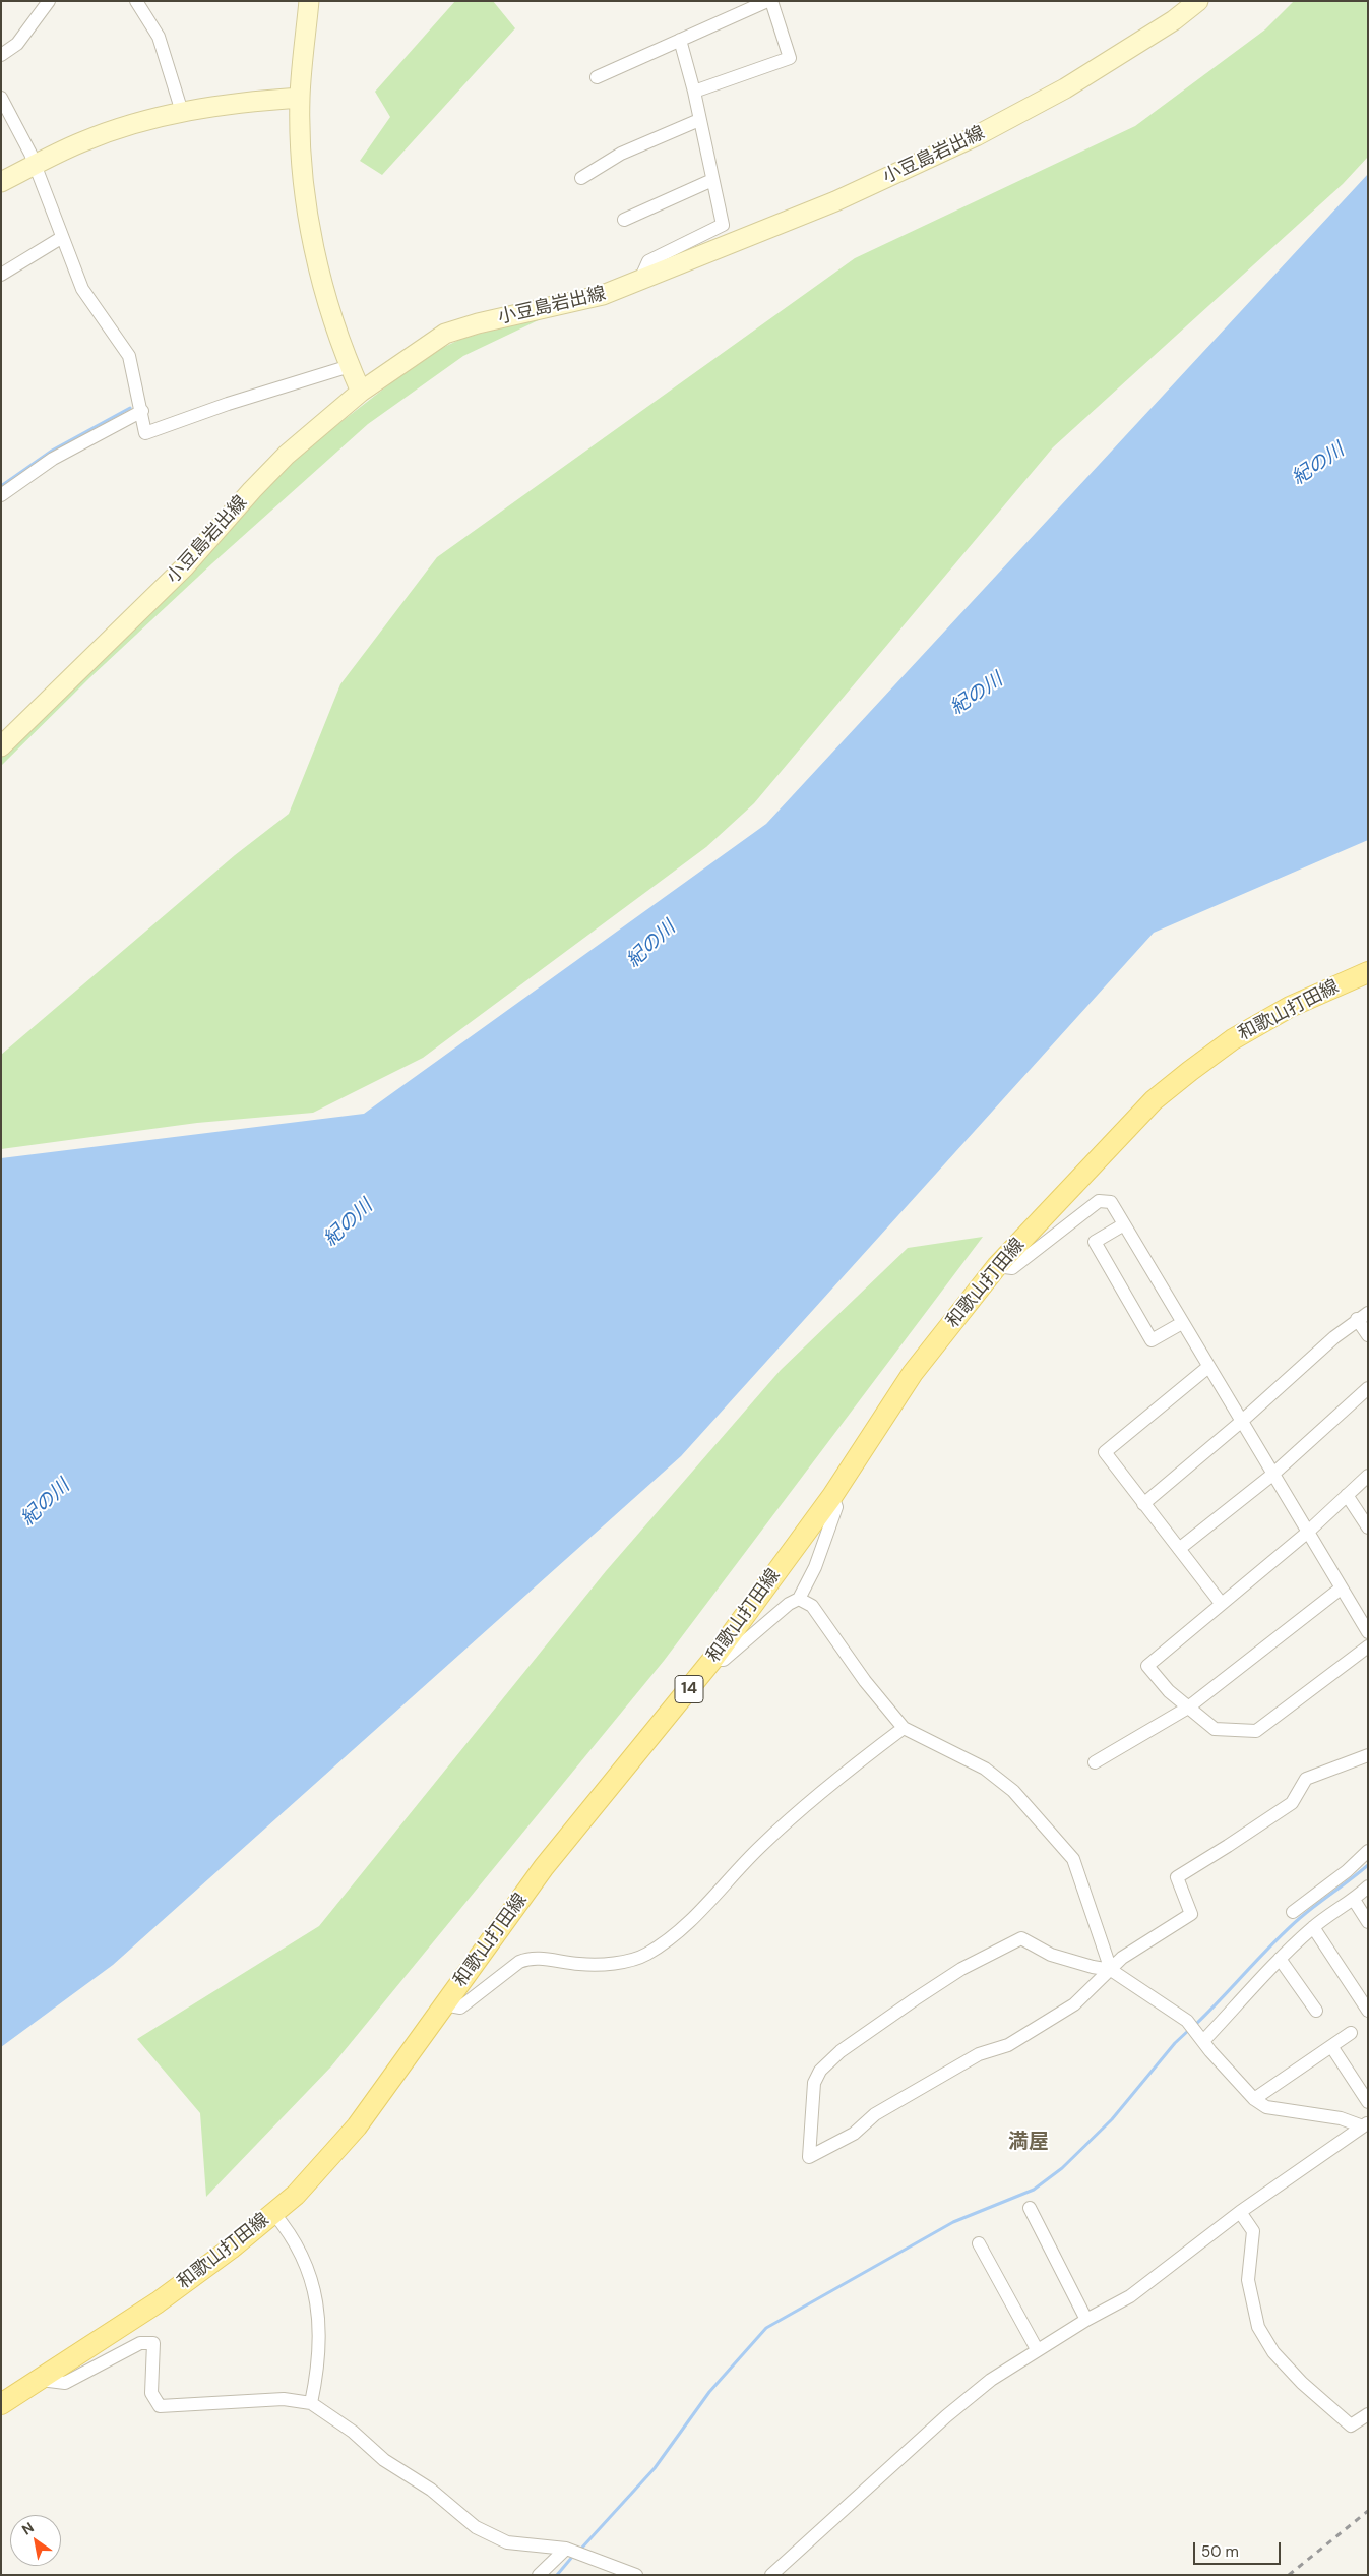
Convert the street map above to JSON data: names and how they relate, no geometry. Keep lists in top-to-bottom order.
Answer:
{
  "streets": {
    "main road": ["小豆島岩出線", "和歌山打田線", "14"]
  },
  "districts": ["満屋"],
  "water": ["紀の川"],
  "scale_bar": "50 m",
  "north": "top left"
}
